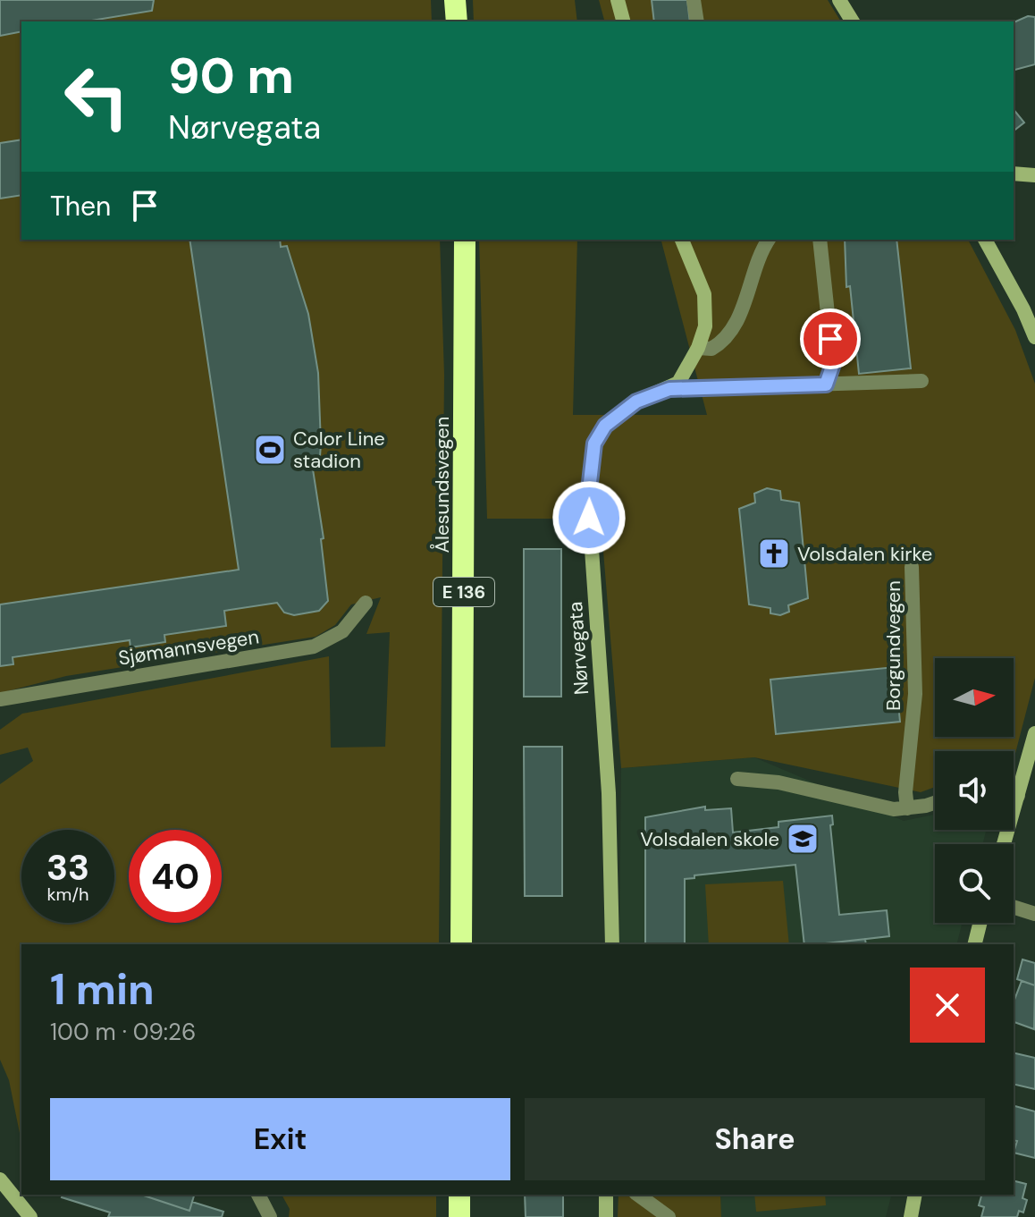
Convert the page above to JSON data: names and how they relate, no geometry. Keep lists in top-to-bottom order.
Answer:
{
  "streets": {
    "highway": ["Ålesundsvegen", "E 136"],
    "street": ["Borgundvegen", "Sjømannsvegen", "Nørvegata"]
  },
  "places": {
    "sports": ["Color Line stadion"],
    "church": ["Volsdalen kirke"],
    "school or university": ["Volsdalen skole"]
  },
  "north": "right",
  "page": {
    "turn": ["90 m", "Nørvegata"],
    "then": "Then",
    "speed": "33 km/h",
    "limit": "40",
    "heading": ["1 min", "100 m · 09:26"],
    "buttons": ["Exit", "Share"]
  }
}
